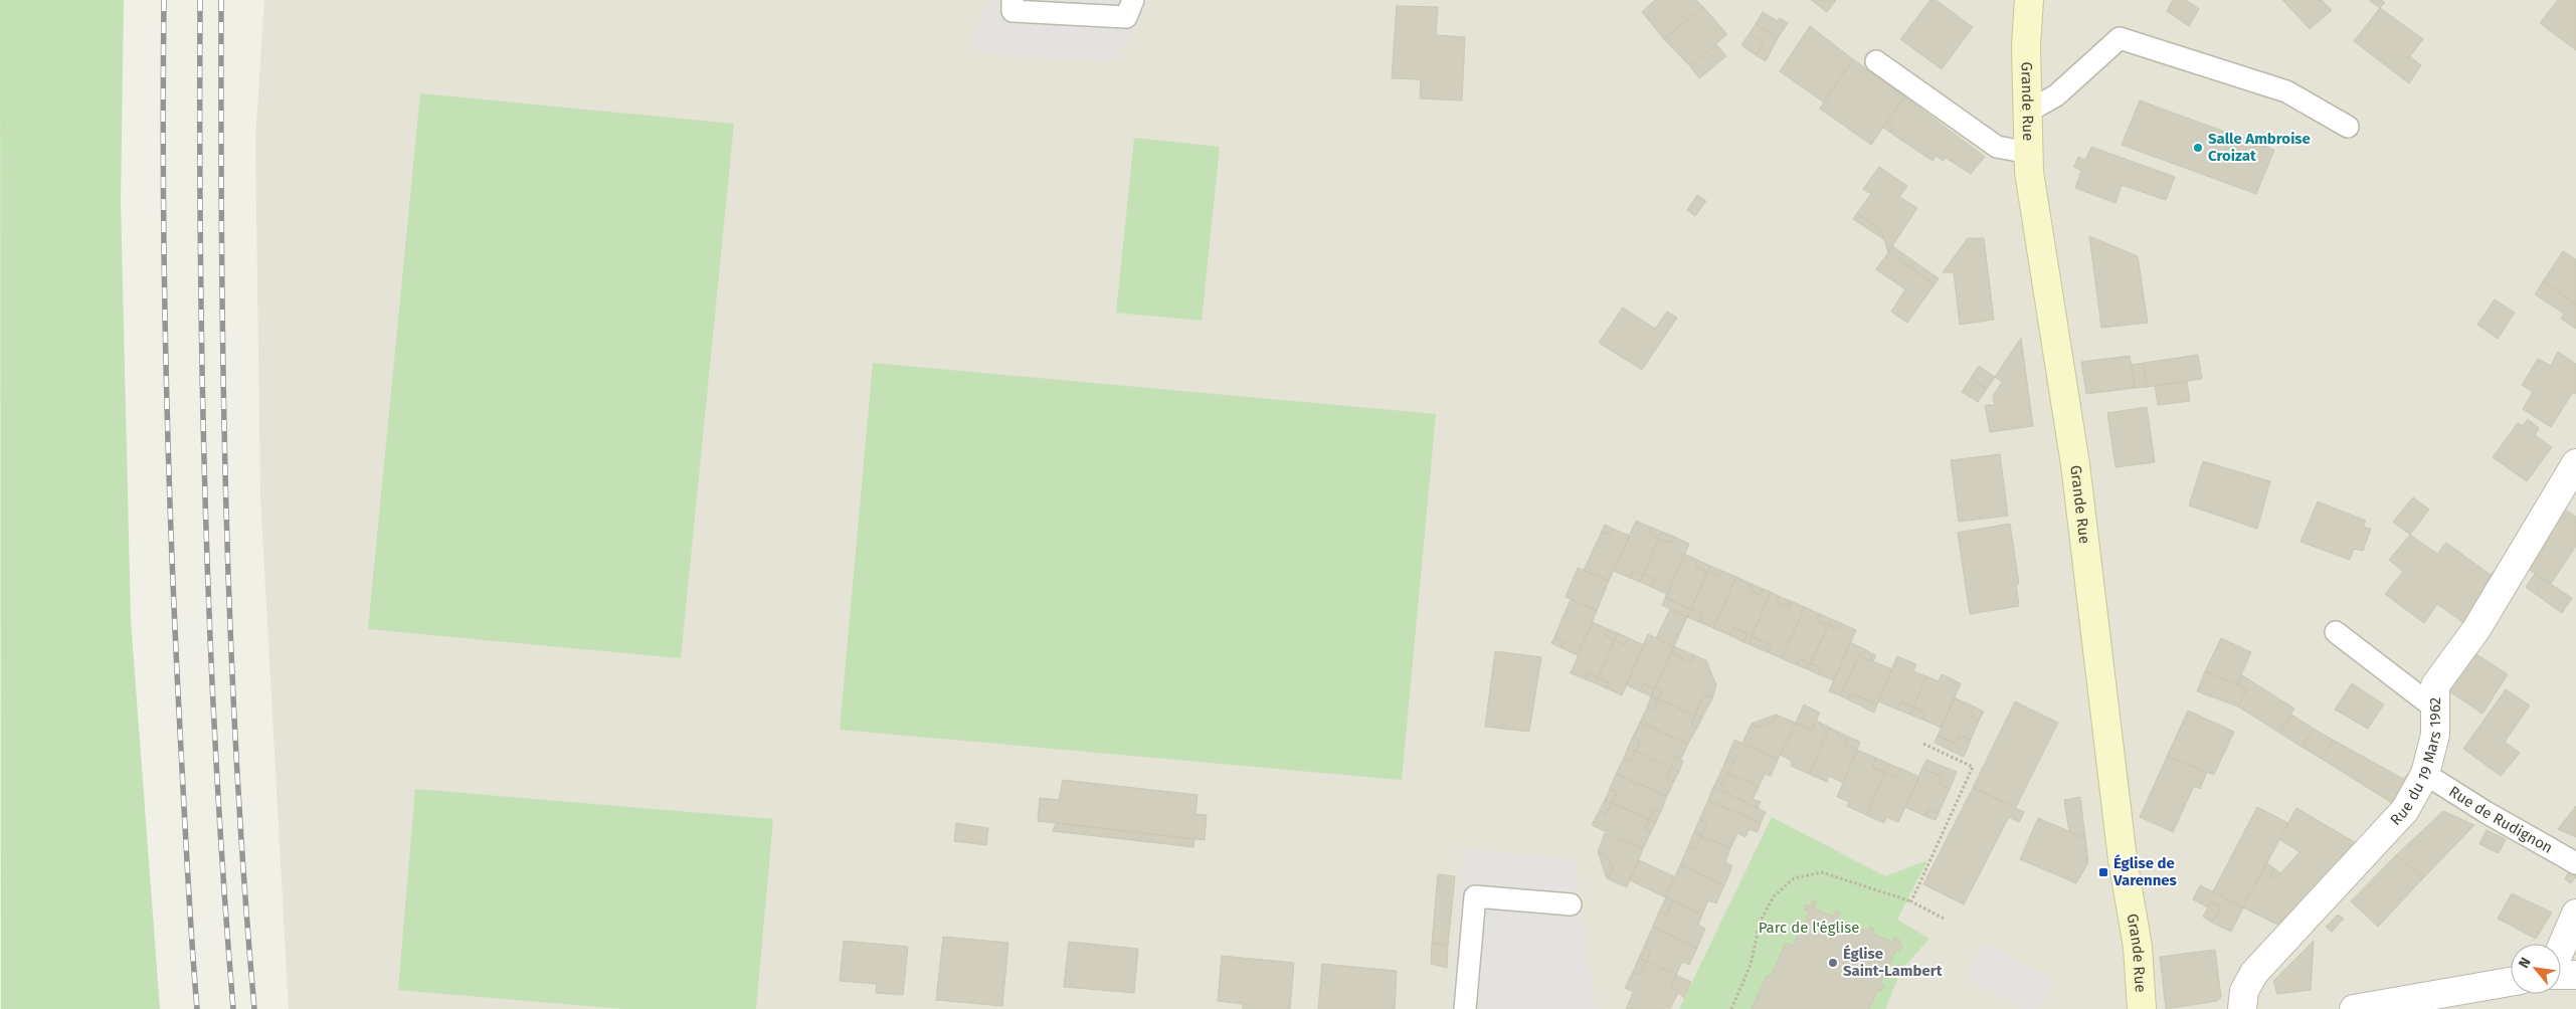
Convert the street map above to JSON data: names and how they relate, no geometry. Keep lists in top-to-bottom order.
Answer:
{
  "streets": {
    "main road": ["Grande Rue"],
    "street": ["Rue du 19 Mars 1962"],
    "lane": ["Rue de Rudignon"]
  },
  "crossings": [
    ["Rue du 19 Mars 1962", "Rue de Rudignon"]
  ],
  "parks": ["Parc de l'église"],
  "places": {
    "other": ["Salle Ambroise Croizat", "Église Saint-Lambert"],
    "transit": ["Église de Varennes"]
  },
  "north": "top left"
}
